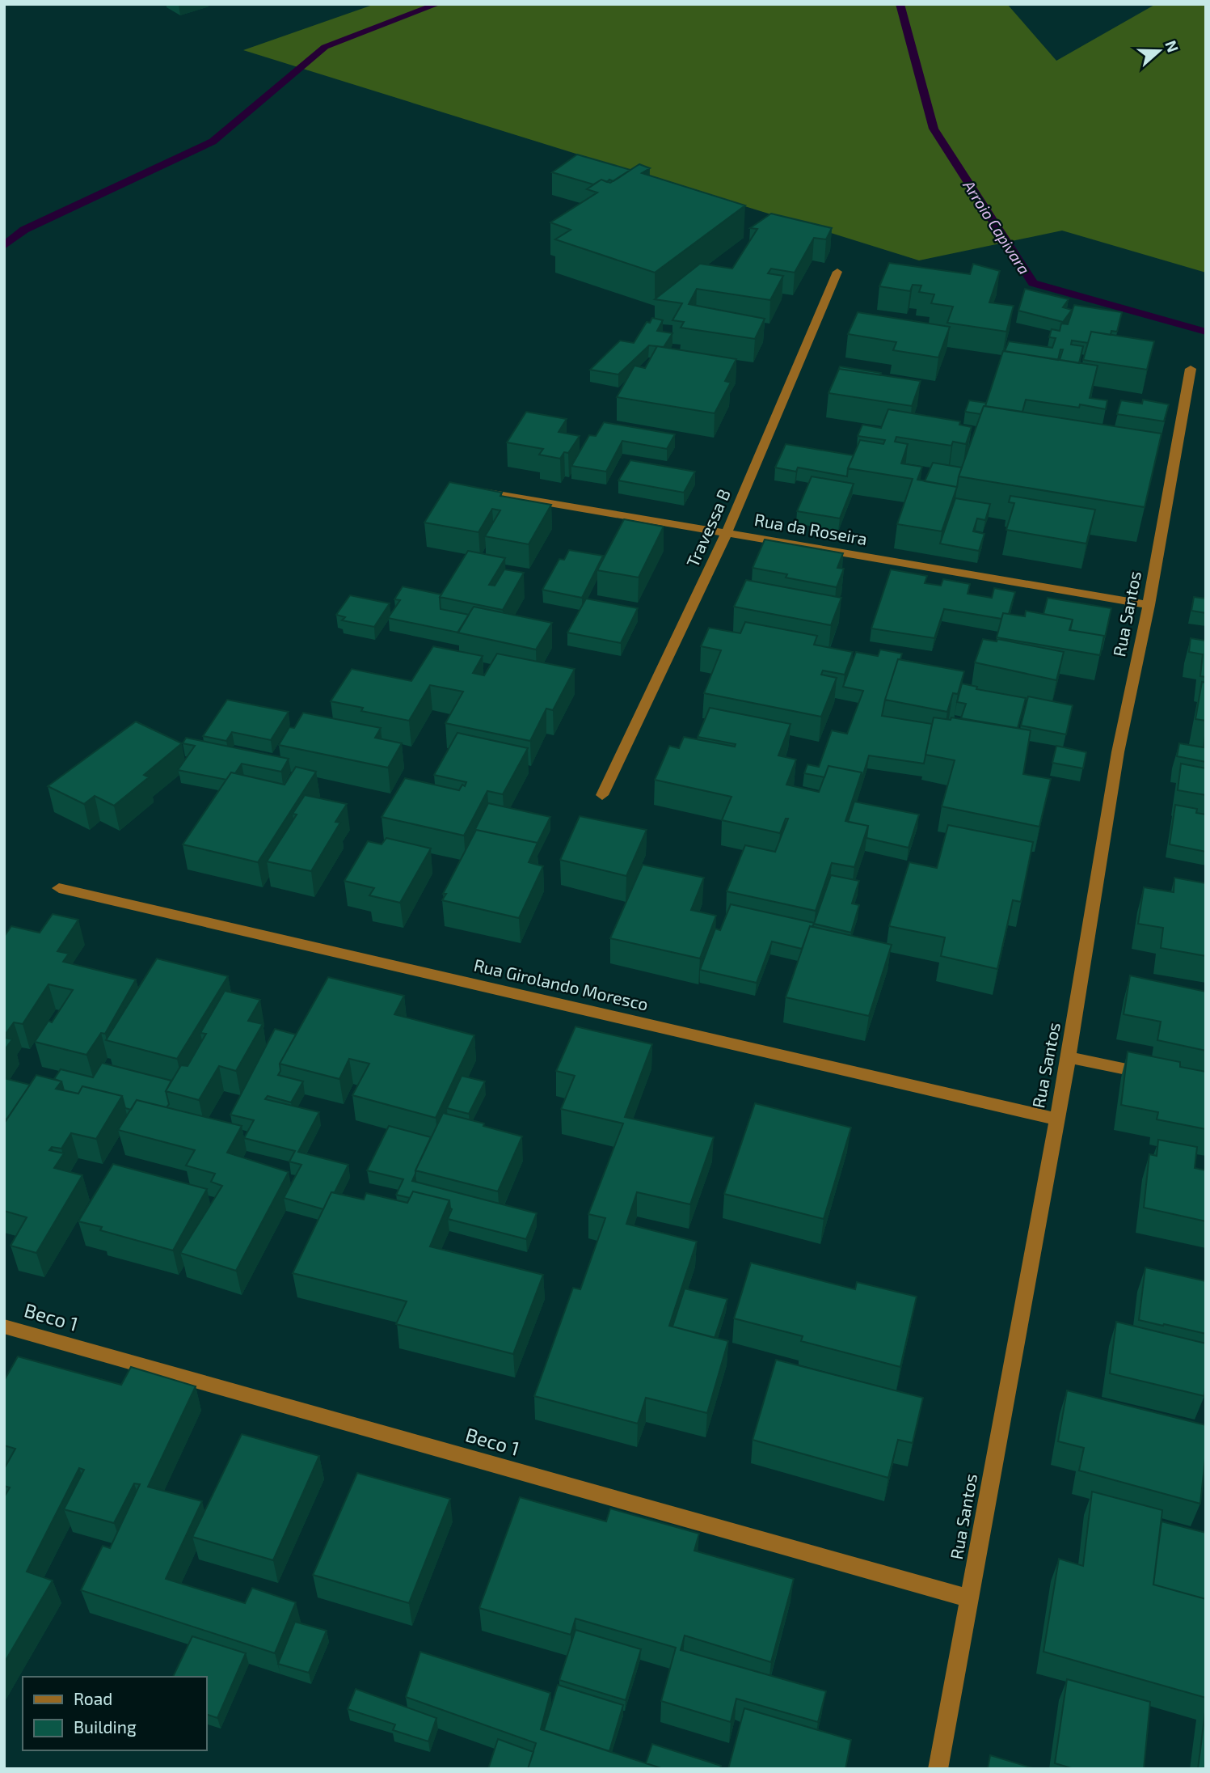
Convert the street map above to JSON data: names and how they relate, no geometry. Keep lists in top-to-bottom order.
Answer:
{
  "streets": {
    "street": [
      "Travessa B",
      "Rua da Roseira",
      "Rua Santos",
      "Rua Girolando Moresco",
      "Beco 1"
    ]
  },
  "crossings": [
    ["Travessa B", "Rua da Roseira"],
    ["Rua da Roseira", "Rua Santos"],
    ["Rua Santos", "Rua Girolando Moresco"],
    ["Rua Santos", "Beco 1"]
  ],
  "water": ["Arroio Capivara"],
  "legend": ["Road", "Building"],
  "north": "right"
}
